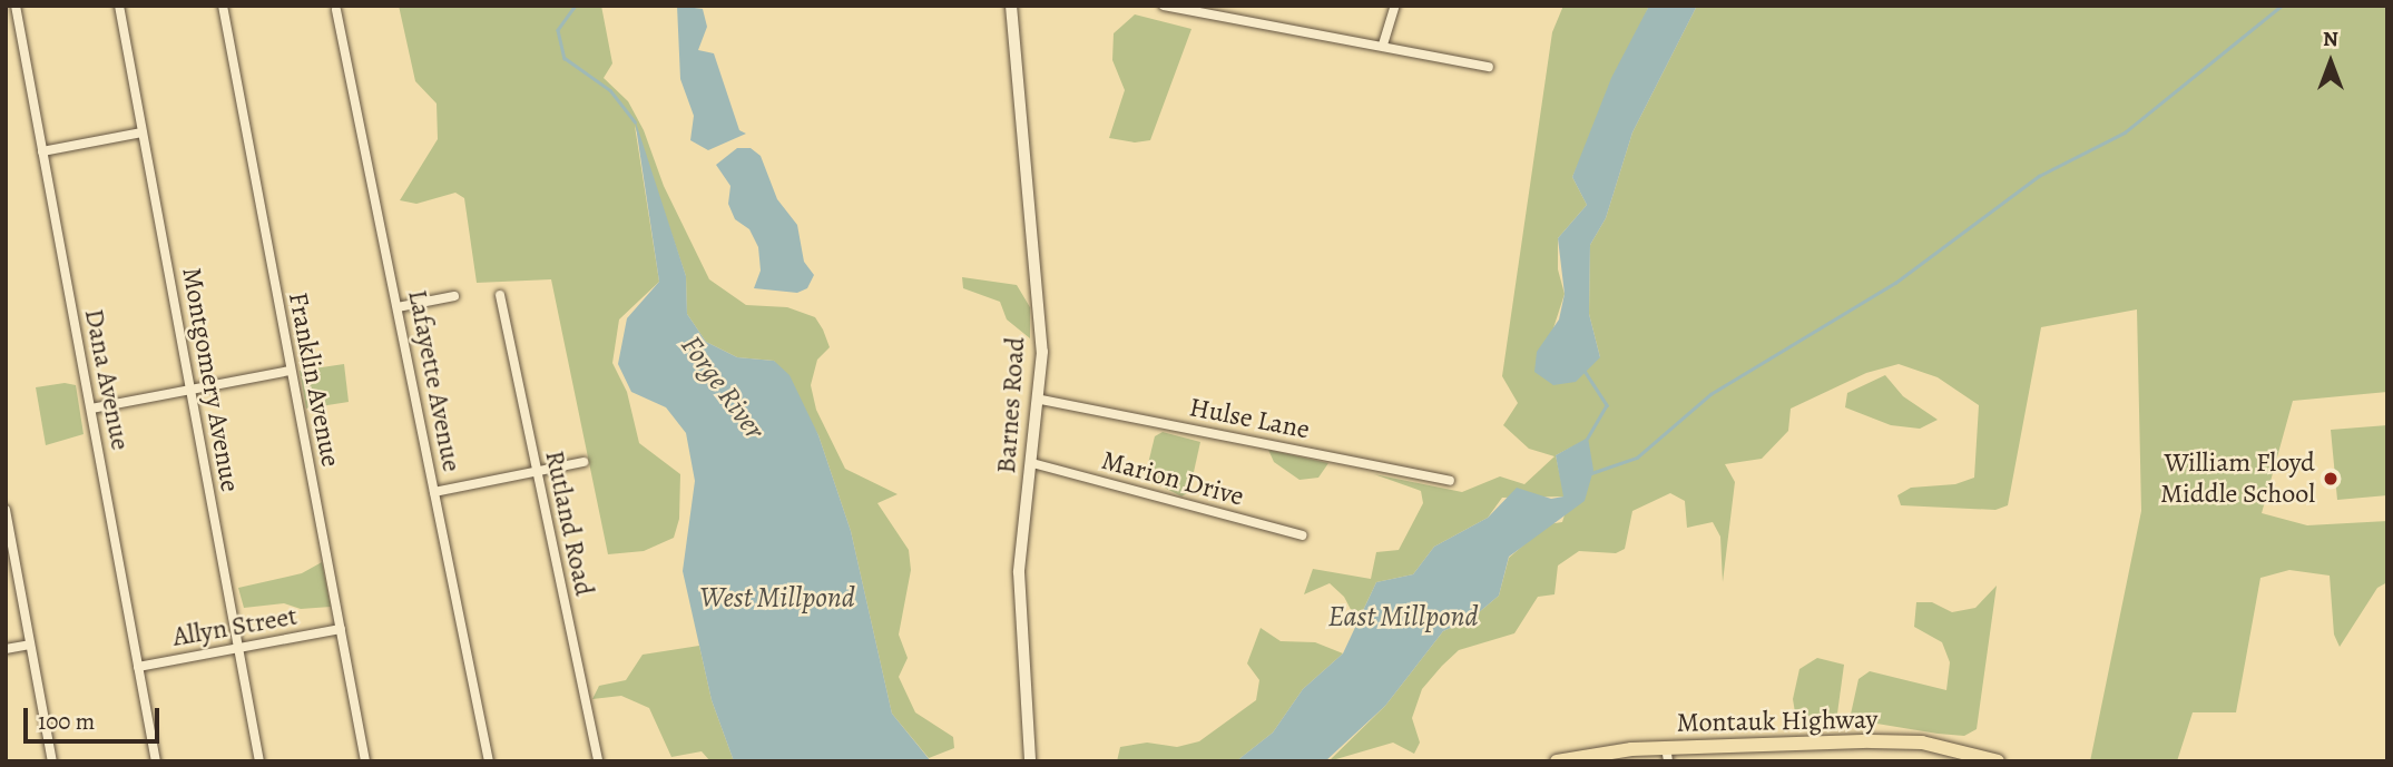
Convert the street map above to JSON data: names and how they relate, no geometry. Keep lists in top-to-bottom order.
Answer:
{
  "streets": {
    "main road": ["Montauk Highway"],
    "street": [
      "Dana Avenue",
      "Montgomery Avenue",
      "Franklin Avenue",
      "Lafayette Avenue",
      "Barnes Road",
      "Hulse Lane",
      "Marion Drive",
      "Rutland Road",
      "Allyn Street"
    ]
  },
  "crossings": [
    ["Dana Avenue", "Allyn Street"],
    ["Montgomery Avenue", "Allyn Street"],
    ["Franklin Avenue", "Allyn Street"],
    ["Barnes Road", "Hulse Lane"],
    ["Barnes Road", "Marion Drive"]
  ],
  "water": ["Forge River", "West Millpond", "East Millpond"],
  "places": ["William Floyd Middle School"],
  "scale_bar": "100 m",
  "north": "top"
}
